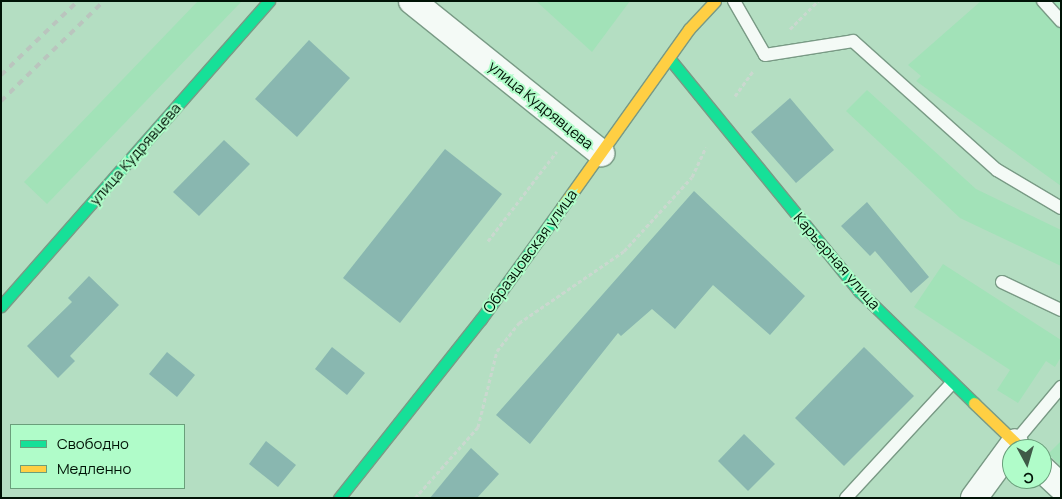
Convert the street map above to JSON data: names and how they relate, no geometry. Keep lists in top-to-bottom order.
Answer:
{
  "streets": {
    "street": ["улица Кудрявцева", "Образцовская улица", "Карьерная улица"]
  },
  "crossings": [
    ["улица Кудрявцева", "Образцовская улица"],
    ["Образцовская улица", "Карьерная улица"]
  ],
  "legend": ["Свободно", "Медленно"],
  "north": "bottom"
}
